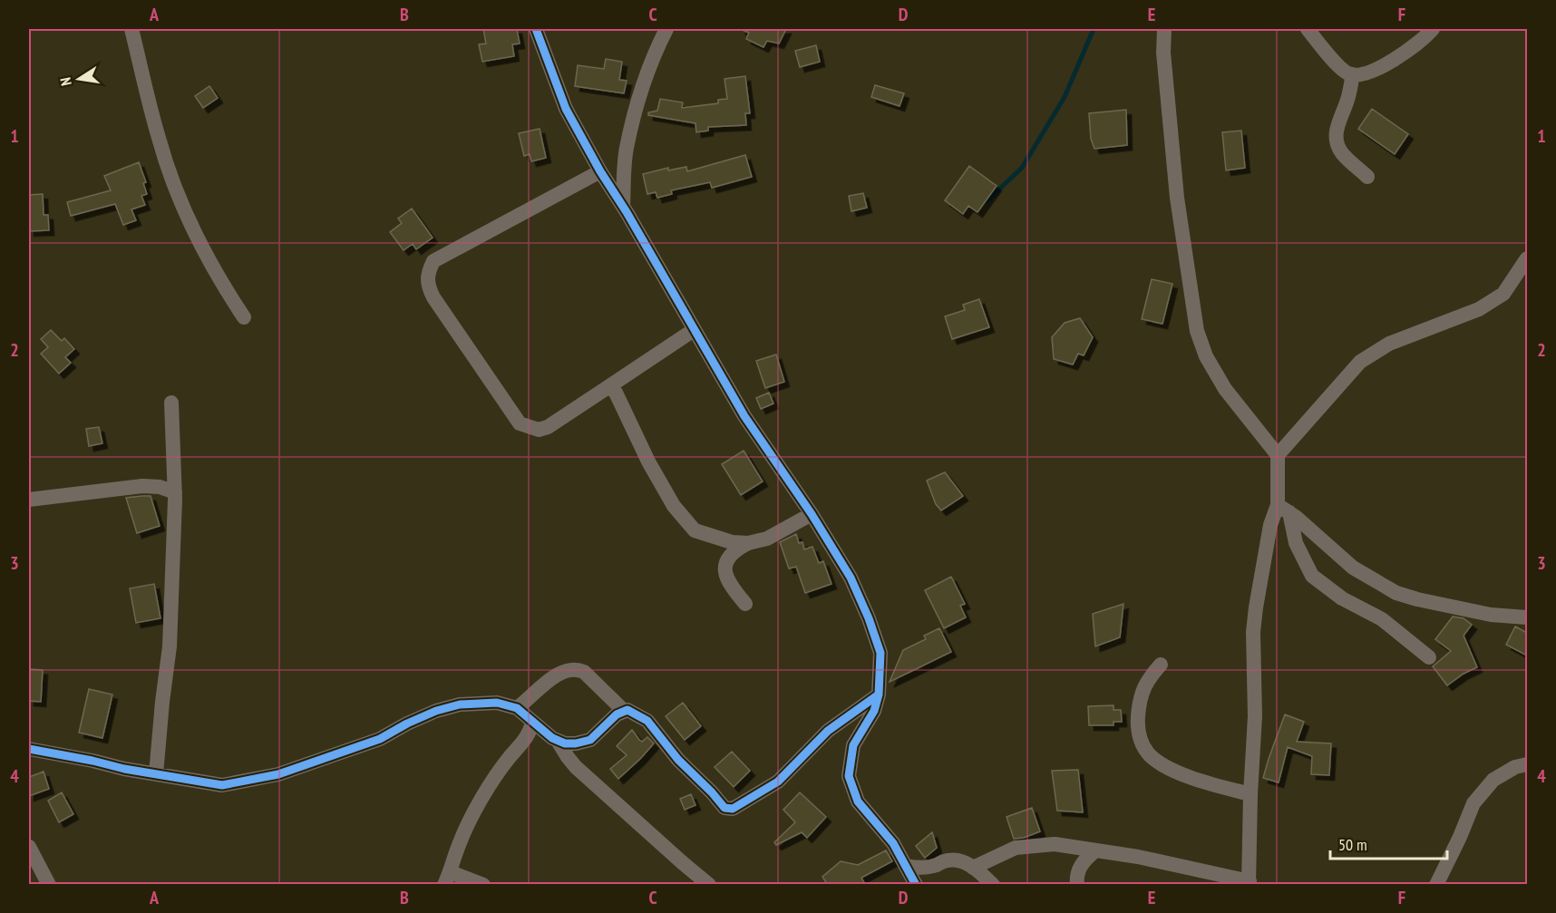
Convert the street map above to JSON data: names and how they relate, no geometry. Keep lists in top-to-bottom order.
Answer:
{
  "scale_bar": "50 m",
  "north": "left",
  "grid": {
    "columns": [
      "A",
      "B",
      "C",
      "D",
      "E",
      "F"
    ],
    "rows": [
      "1",
      "2",
      "3",
      "4"
    ]
  }
}
